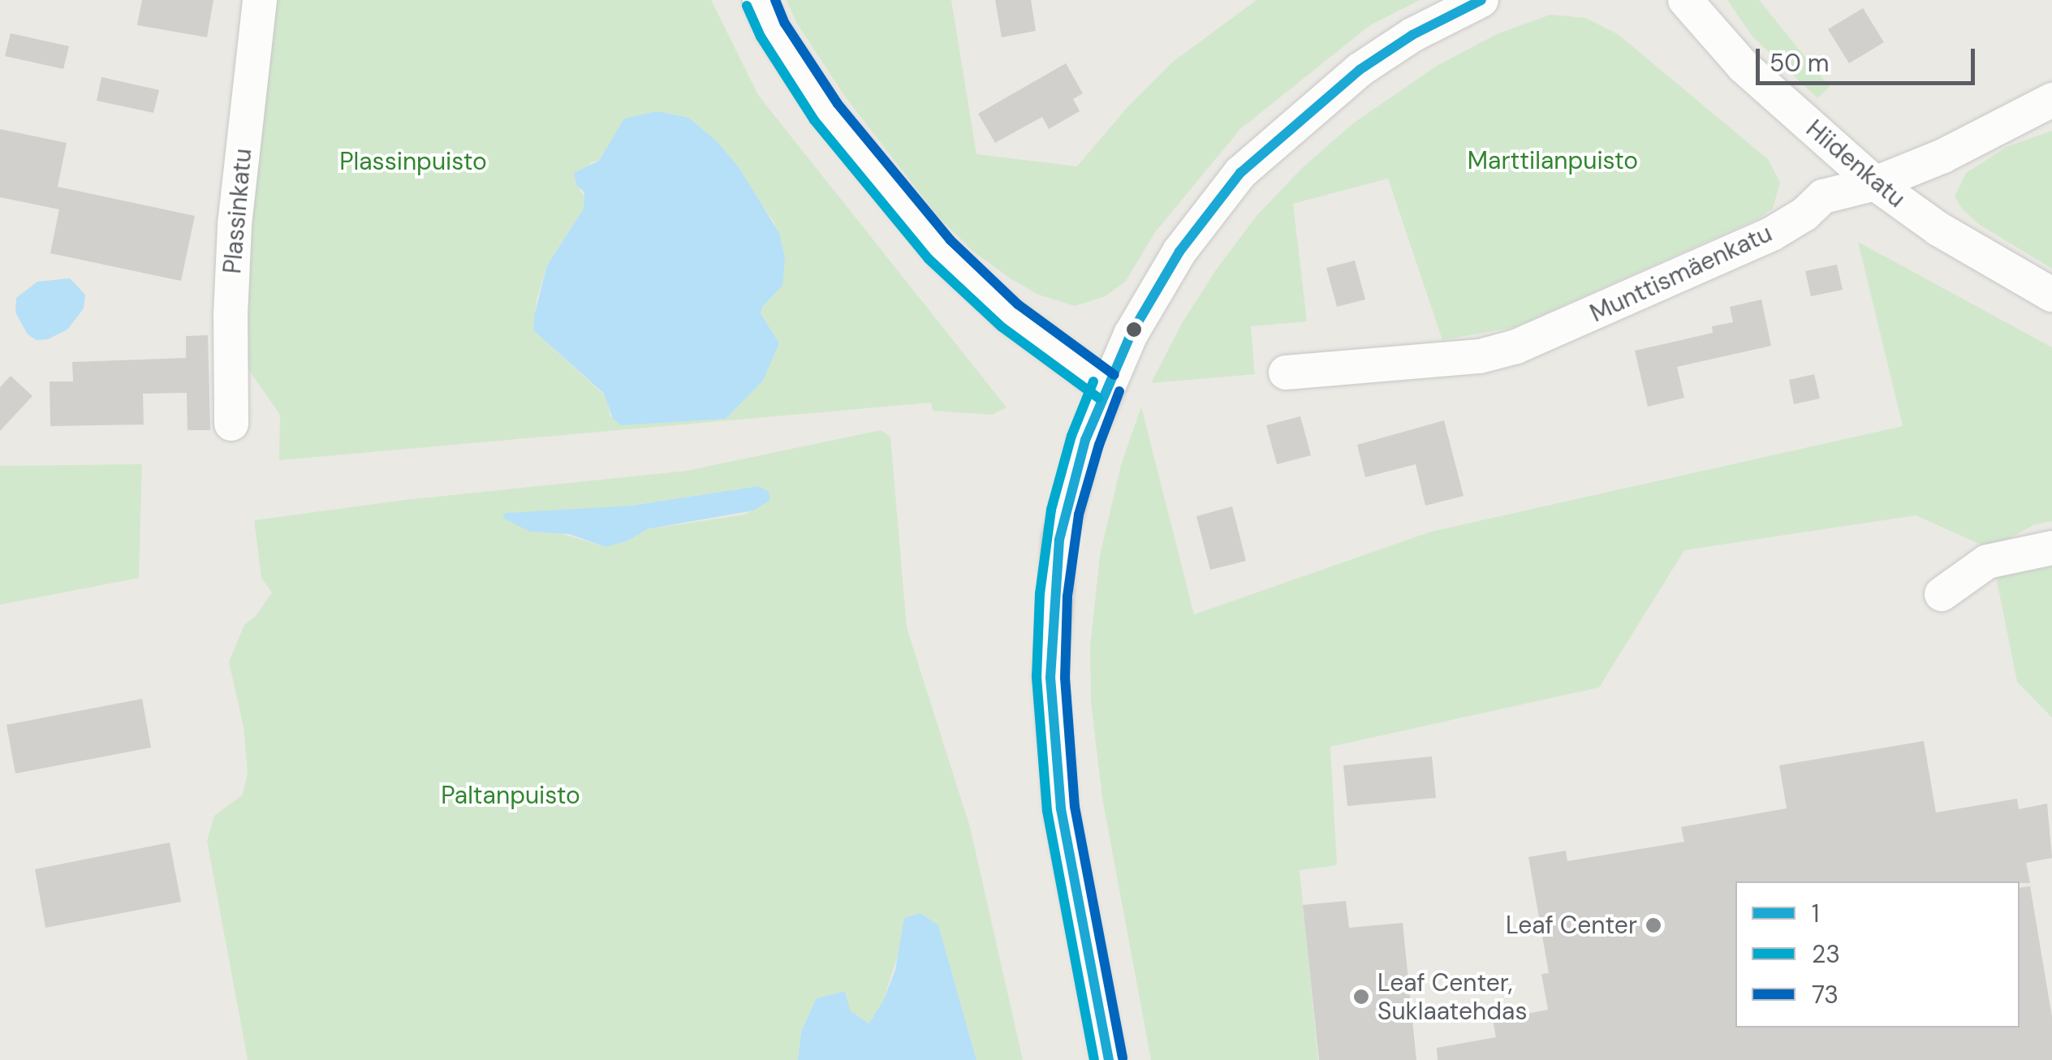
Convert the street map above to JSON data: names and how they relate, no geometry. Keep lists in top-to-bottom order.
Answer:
{
  "streets": {
    "street": ["Hiidenkatu", "Plassinkatu", "Munttismäenkatu"]
  },
  "crossings": [
    ["Hiidenkatu", "Munttismäenkatu"]
  ],
  "parks": ["Marttilanpuisto", "Plassinpuisto", "Paltanpuisto"],
  "places": ["Leaf Center", "Leaf Center, Suklaatehdas"],
  "lines": ["transit line 1", "transit line 73", "transit line 23"],
  "legend": ["1", "23", "73"],
  "scale_bar": "50 m"
}
